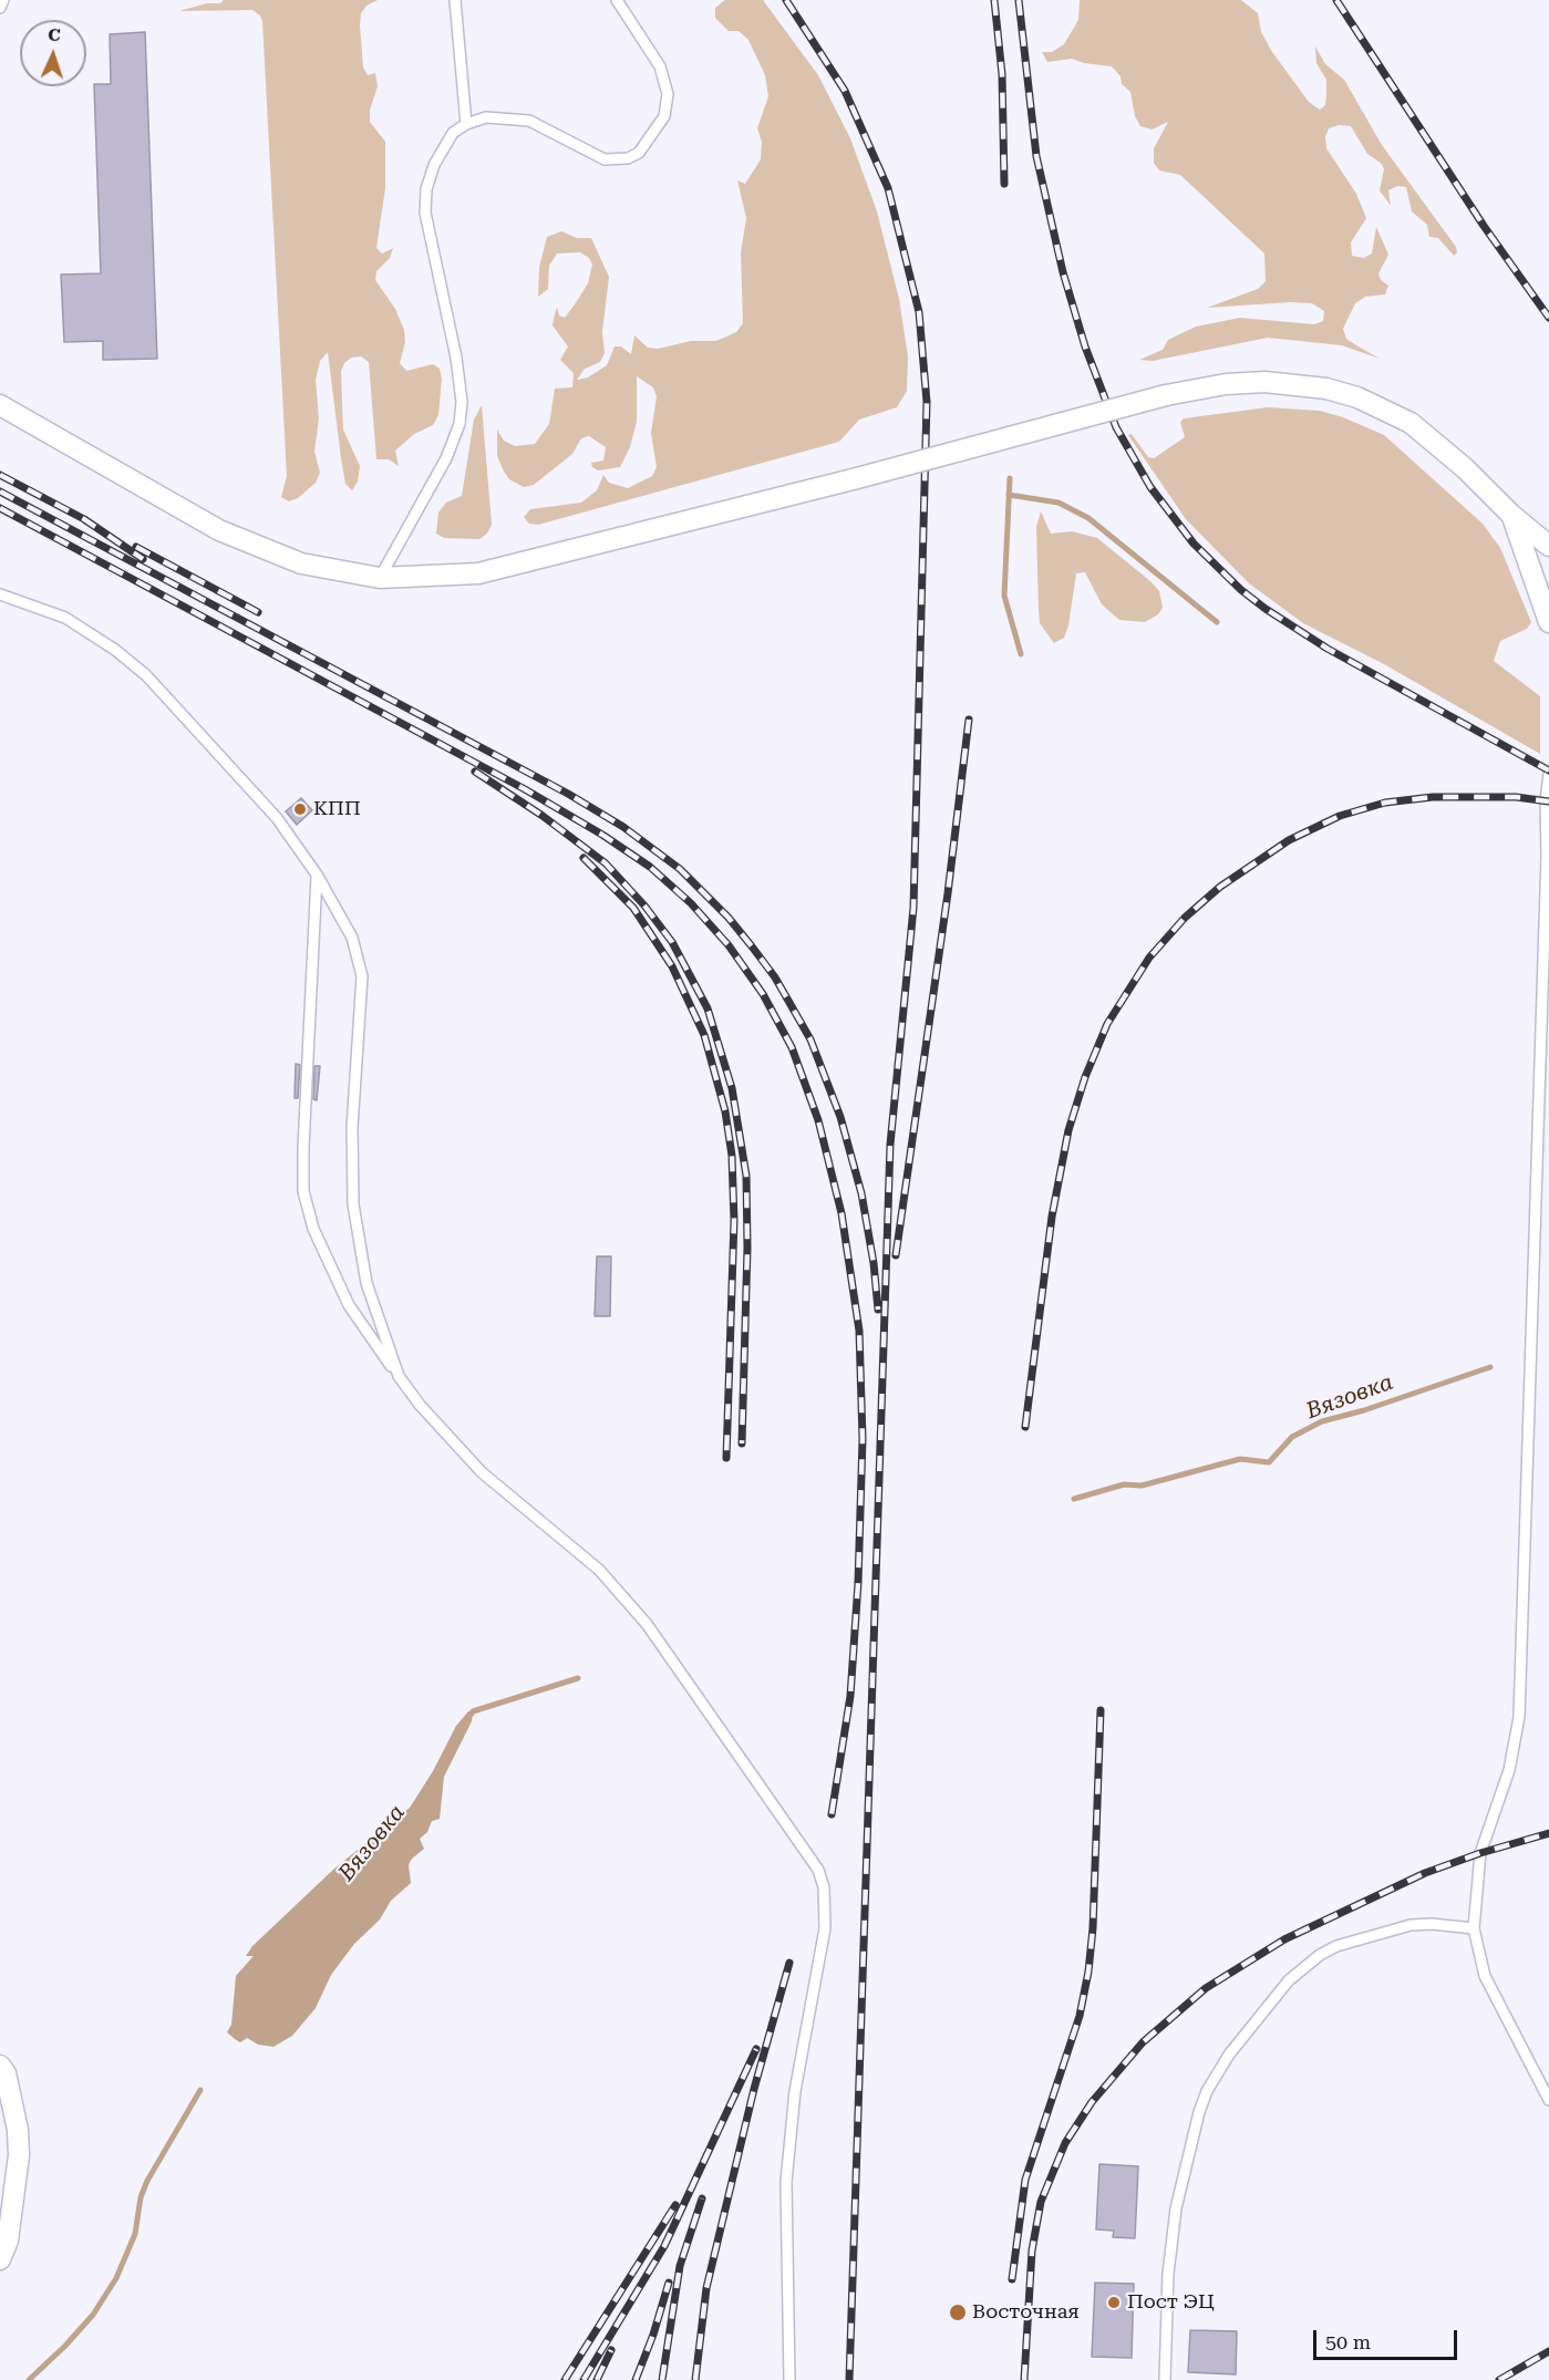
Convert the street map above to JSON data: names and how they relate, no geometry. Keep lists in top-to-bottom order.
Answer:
{
  "water": ["Вязовка"],
  "places": ["КПП", "Пост ЭЦ", "Восточная"],
  "scale_bar": "50 m",
  "north": "top"
}
